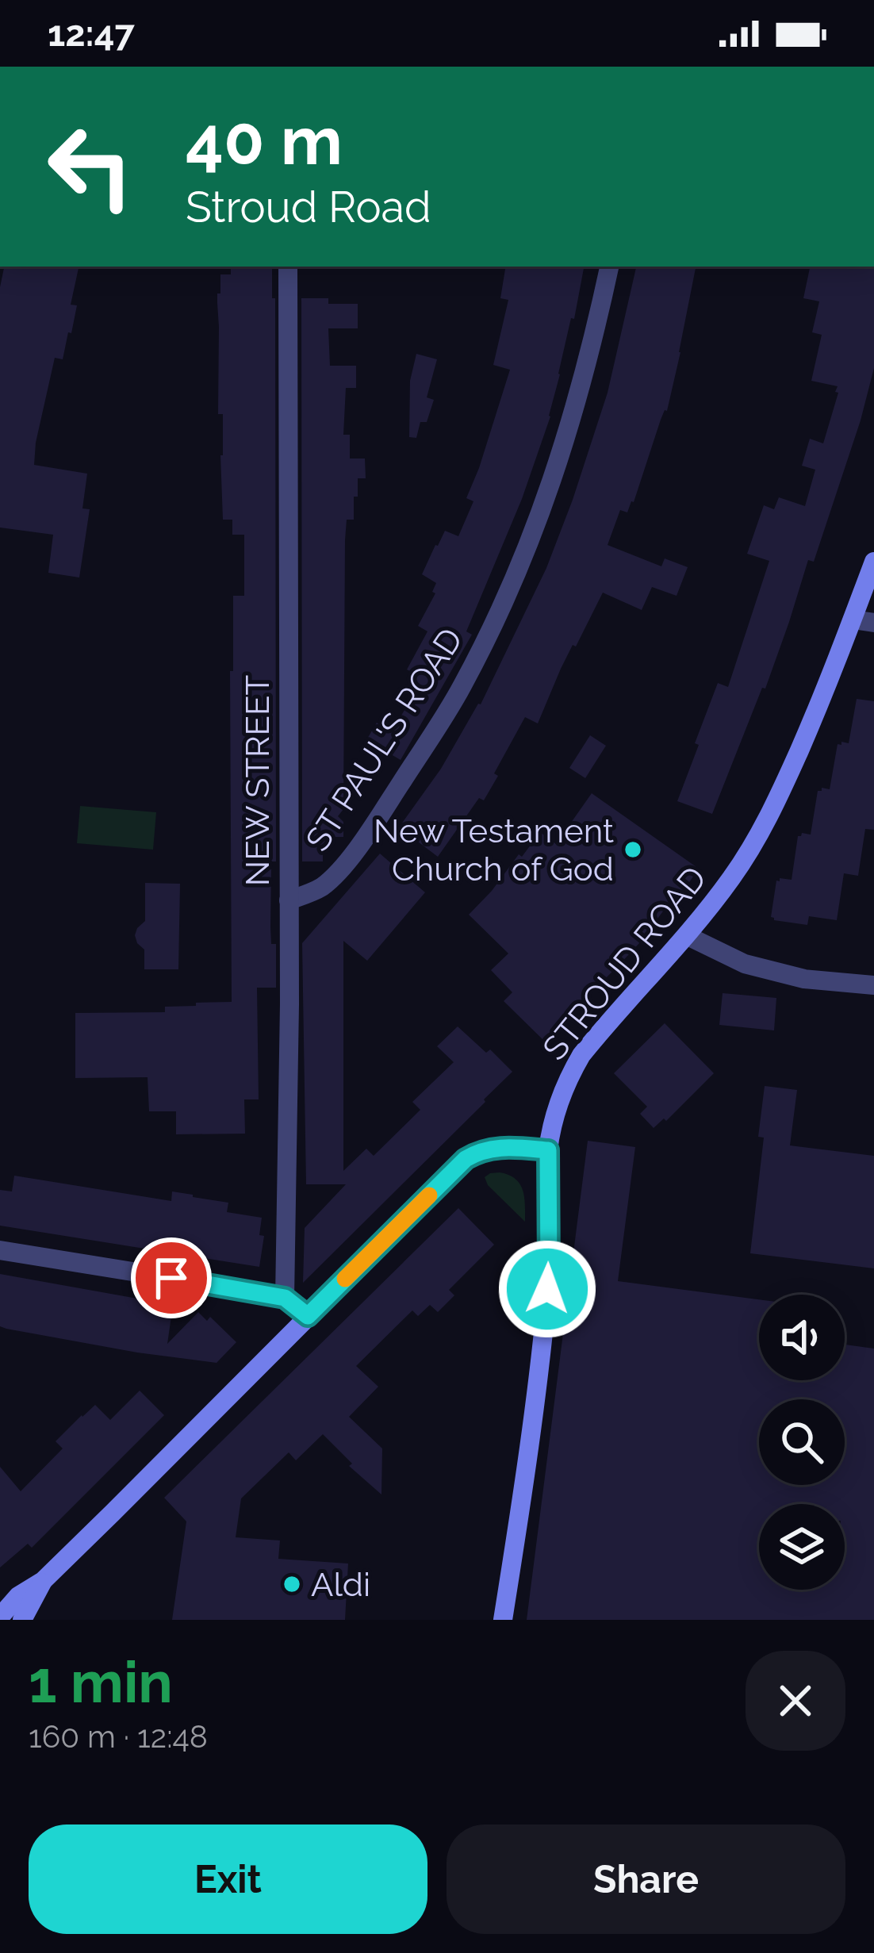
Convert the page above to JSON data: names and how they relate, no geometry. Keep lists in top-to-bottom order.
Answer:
{
  "streets": {
    "main road": ["STROUD ROAD"],
    "street": ["ST PAUL'S ROAD", "NEW STREET"]
  },
  "crossings": [
    ["ST PAUL'S ROAD", "NEW STREET"]
  ],
  "places": ["New Testament Church of God", "Aldi"],
  "page": {
    "status": "12:47",
    "turn": ["40 m", "Stroud Road"],
    "heading": ["1 min", "160 m · 12:48"],
    "buttons": ["Exit", "Share"]
  }
}
